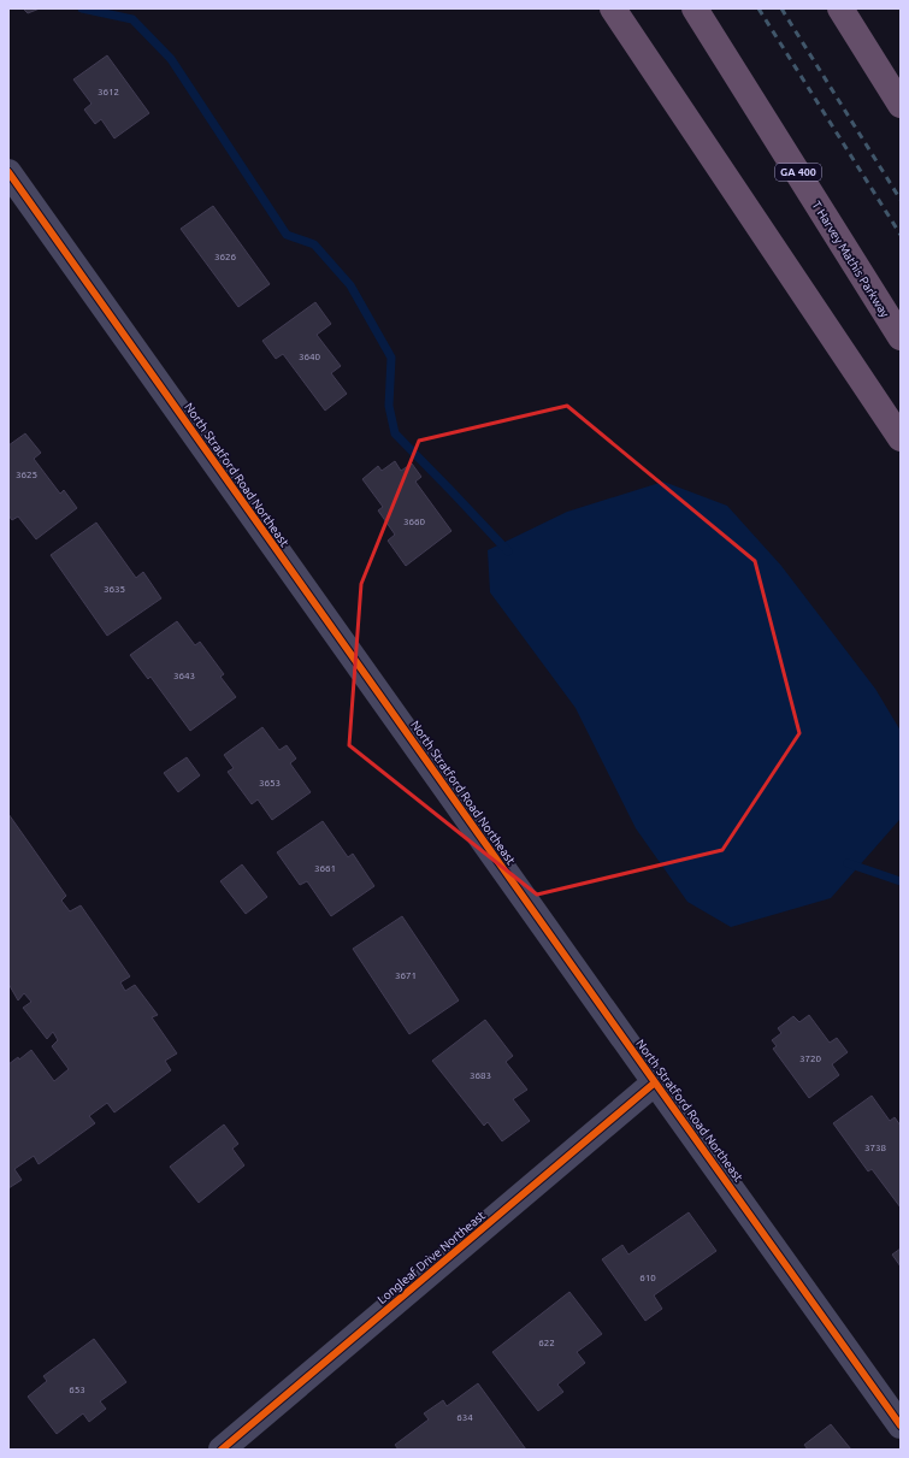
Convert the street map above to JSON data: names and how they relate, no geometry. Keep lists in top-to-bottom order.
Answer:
{
  "streets": {
    "highway": ["GA 400", "T Harvey Mathis Parkway"],
    "street": ["North Stratford Road Northeast", "Longleaf Drive Northeast"]
  },
  "crossings": [
    ["North Stratford Road Northeast", "Longleaf Drive Northeast"]
  ],
  "house_numbers": [
    "3612",
    "3626",
    "3640",
    "3625",
    "3660",
    "3635",
    "3643",
    "3653",
    "3661",
    "3671",
    "3720",
    "3683",
    "3738",
    "610",
    "622",
    "653",
    "634"
  ]
}
